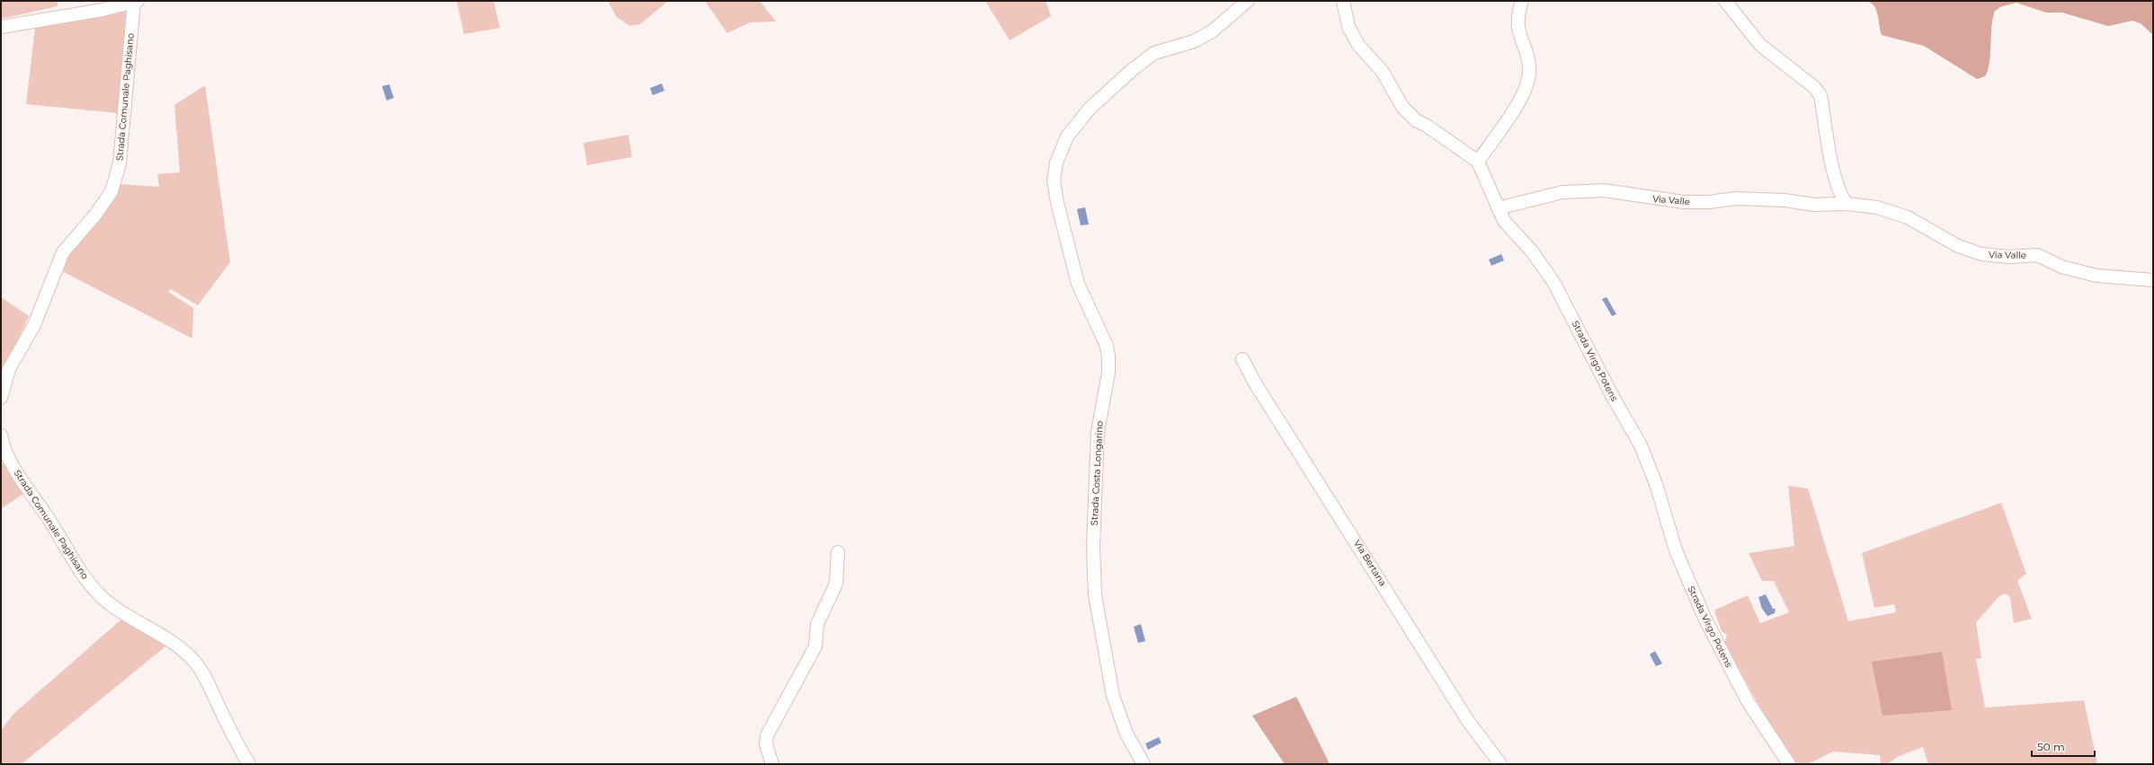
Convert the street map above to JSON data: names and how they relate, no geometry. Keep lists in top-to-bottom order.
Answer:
{
  "streets": {
    "street": [
      "Strada Comunale Paghisano",
      "Via Valle",
      "Strada Virgo Potens",
      "Strada Costa Longarino",
      "Via Bertana"
    ]
  },
  "crossings": [
    ["Via Valle", "Strada Virgo Potens"]
  ],
  "scale_bar": "50 m"
}
